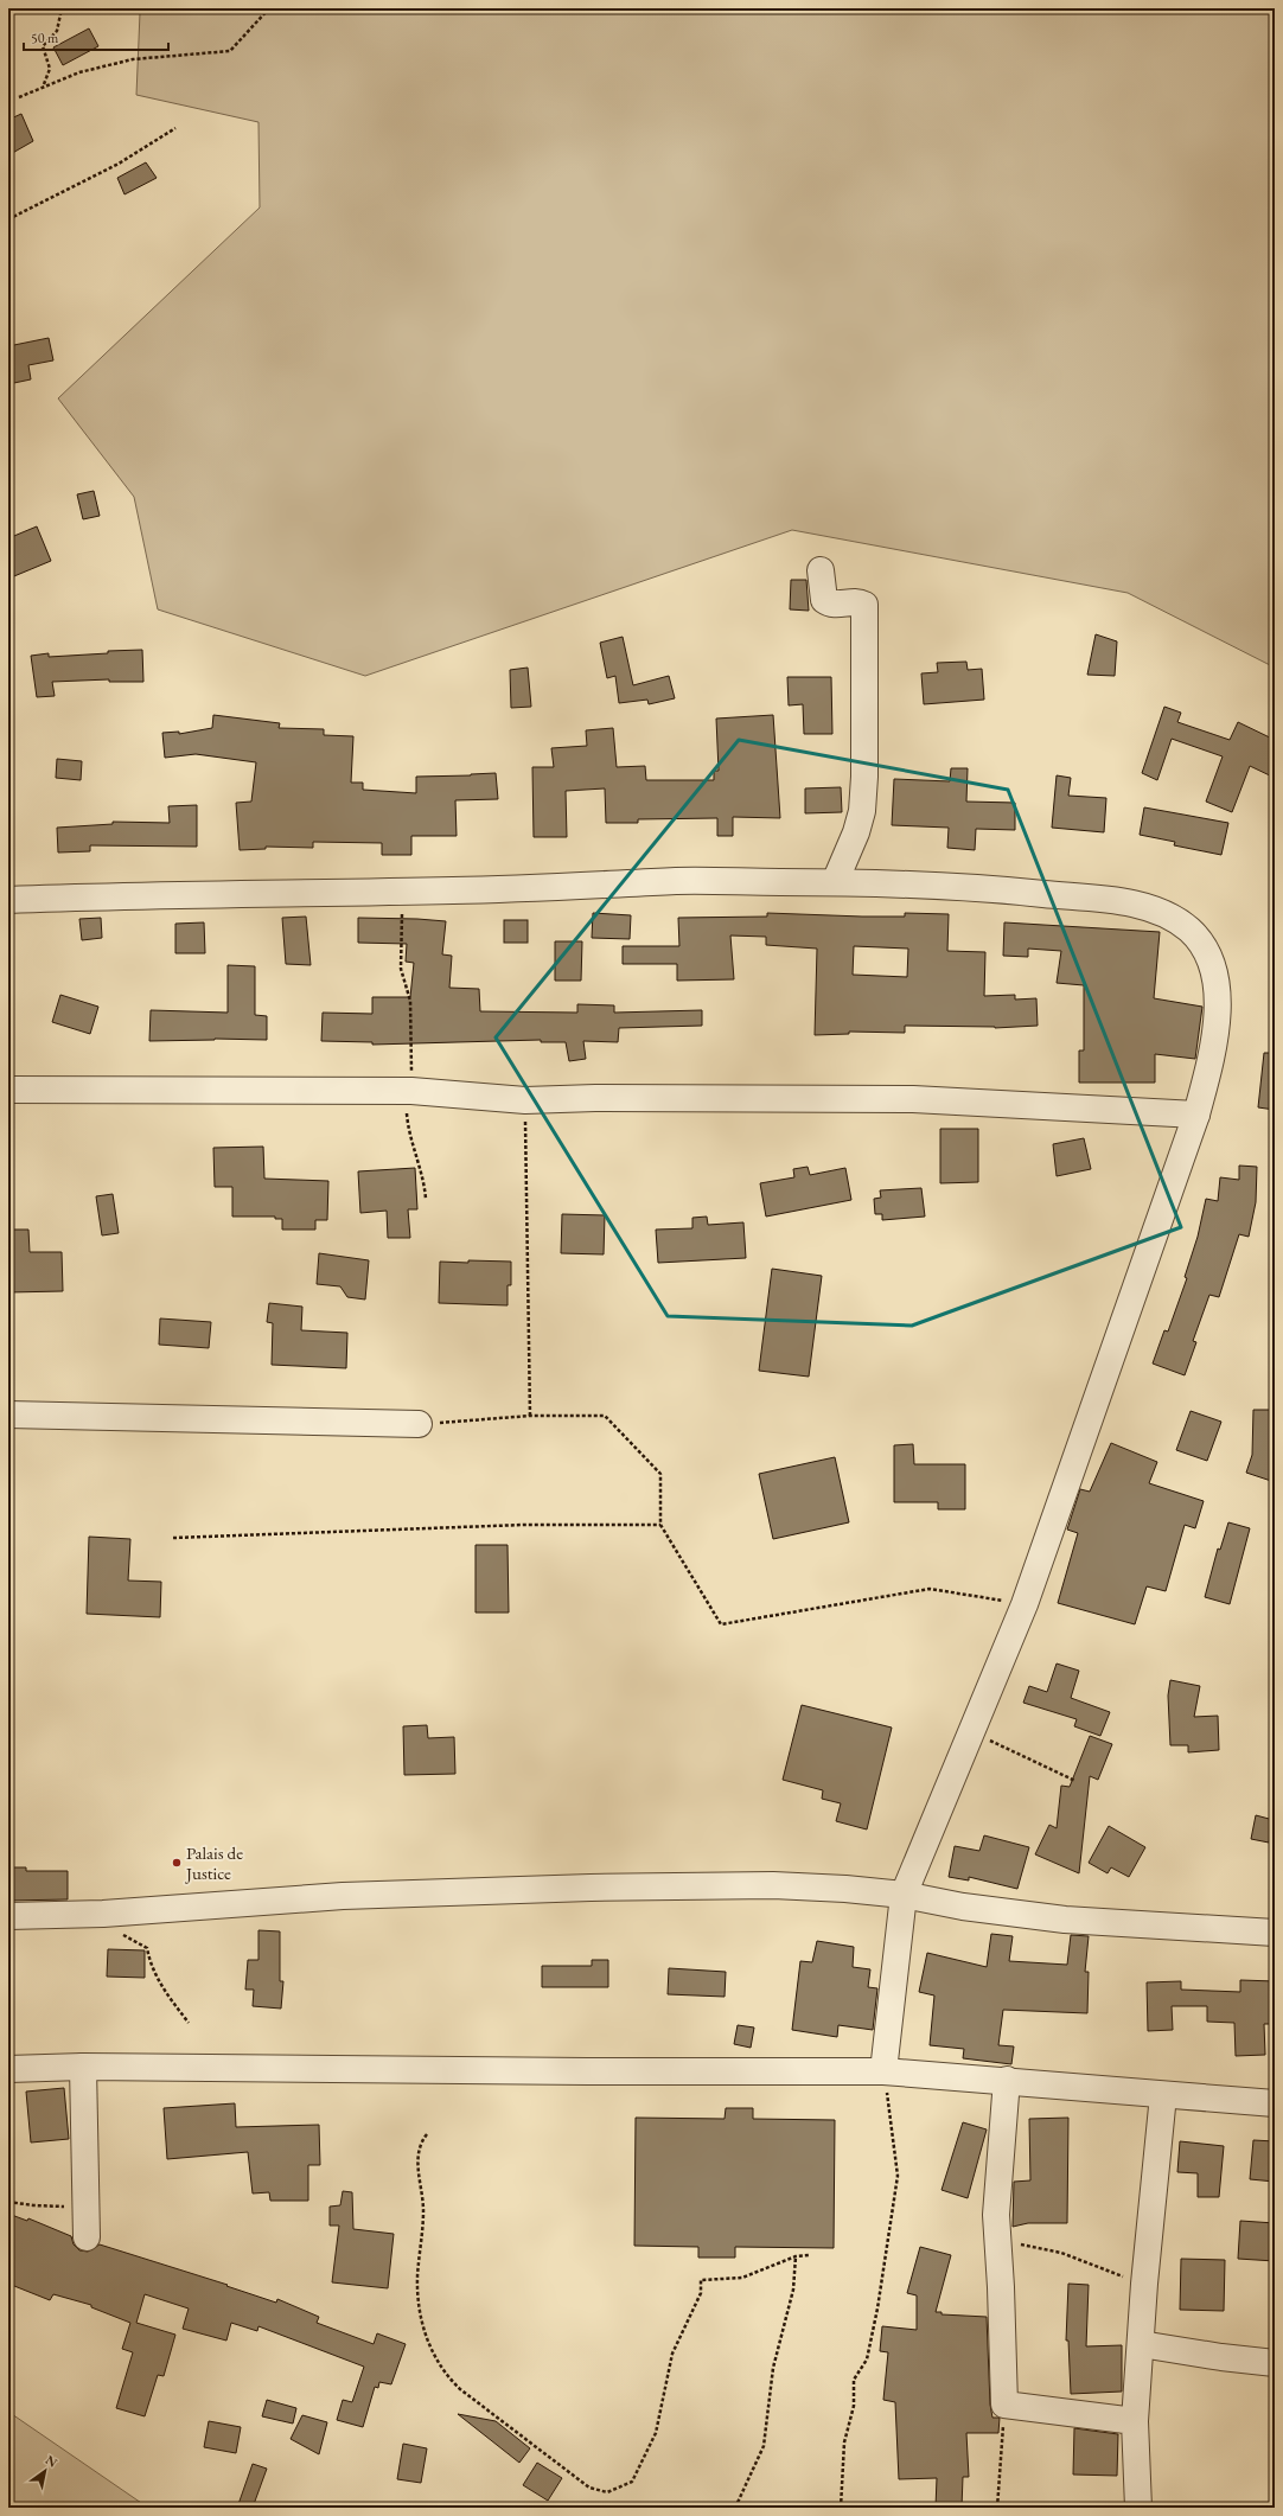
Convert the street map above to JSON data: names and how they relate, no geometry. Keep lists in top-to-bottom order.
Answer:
{
  "places": ["Palais de Justice"],
  "scale_bar": "50 m",
  "north": "top right"
}
